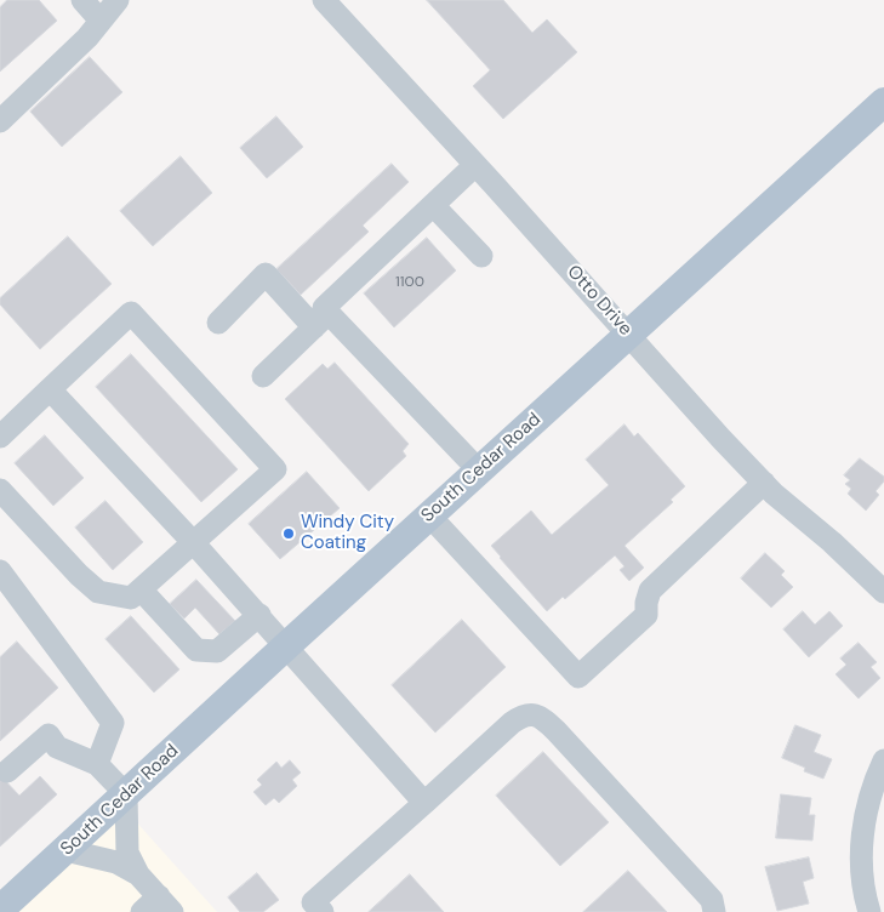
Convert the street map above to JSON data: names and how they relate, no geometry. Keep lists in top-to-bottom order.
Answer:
{
  "streets": {
    "main road": ["South Cedar Road"],
    "street": ["Otto Drive"]
  },
  "crossings": [
    ["Otto Drive", "South Cedar Road"]
  ],
  "places": ["Windy City Coating"],
  "house_numbers": ["1100"]
}
